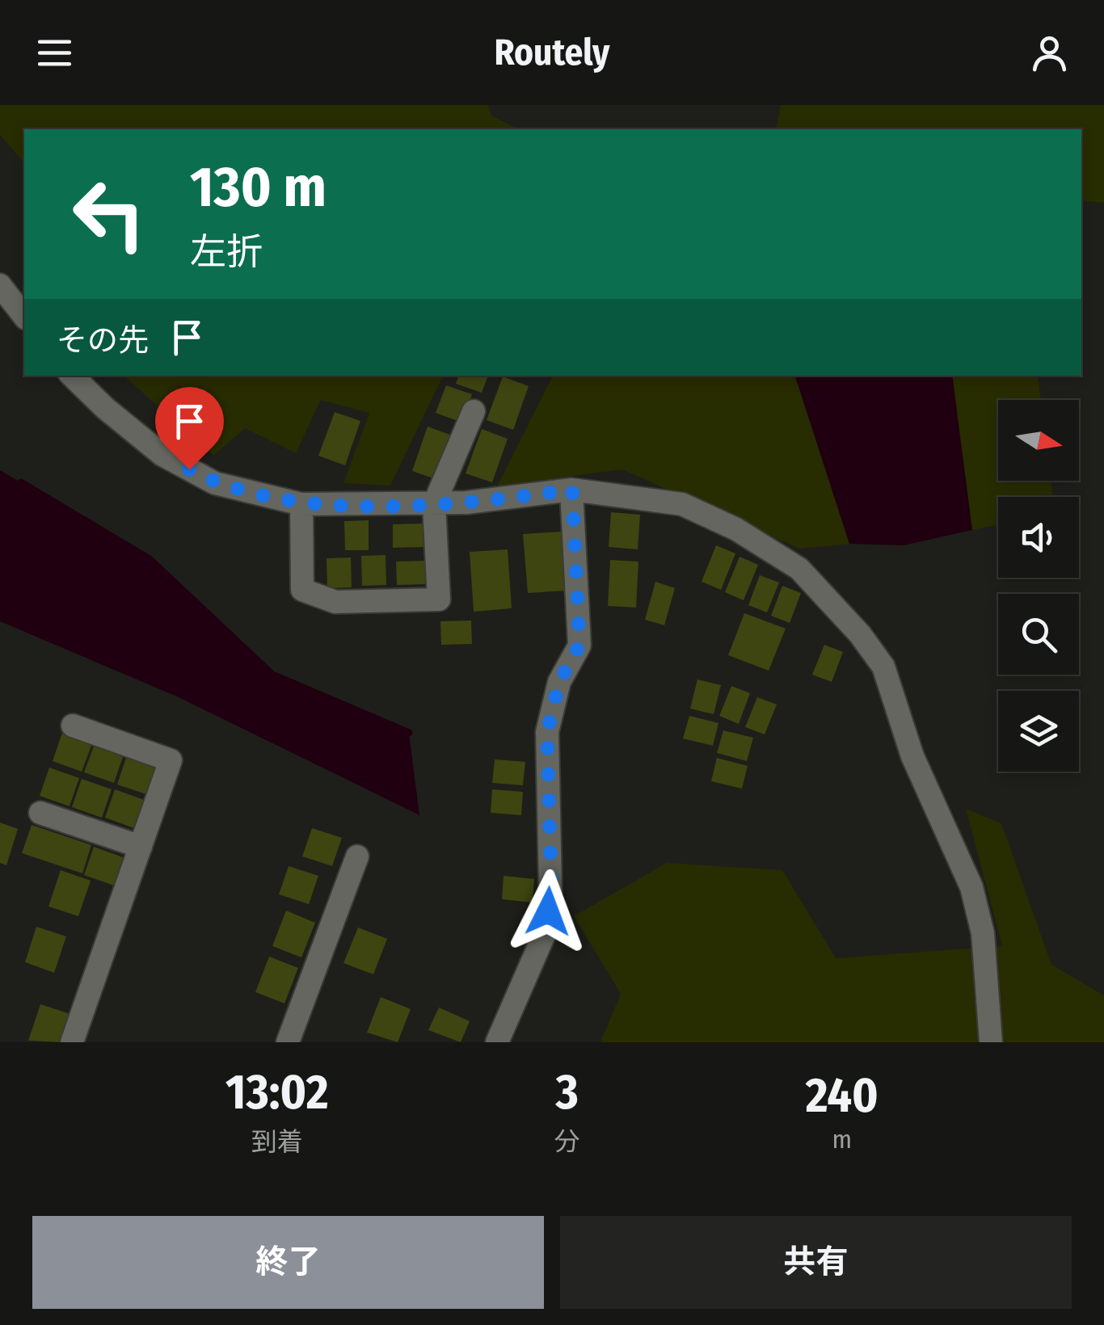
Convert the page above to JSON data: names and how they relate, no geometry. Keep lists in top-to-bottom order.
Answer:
{
  "north": "right",
  "page": {
    "header": "Routely",
    "turn": ["130 m", "左折"],
    "then": "その先",
    "eta": [
      "13:02",
      "到着",
      "3",
      "分",
      "240",
      "m"
    ],
    "buttons": ["終了", "共有"]
  }
}
